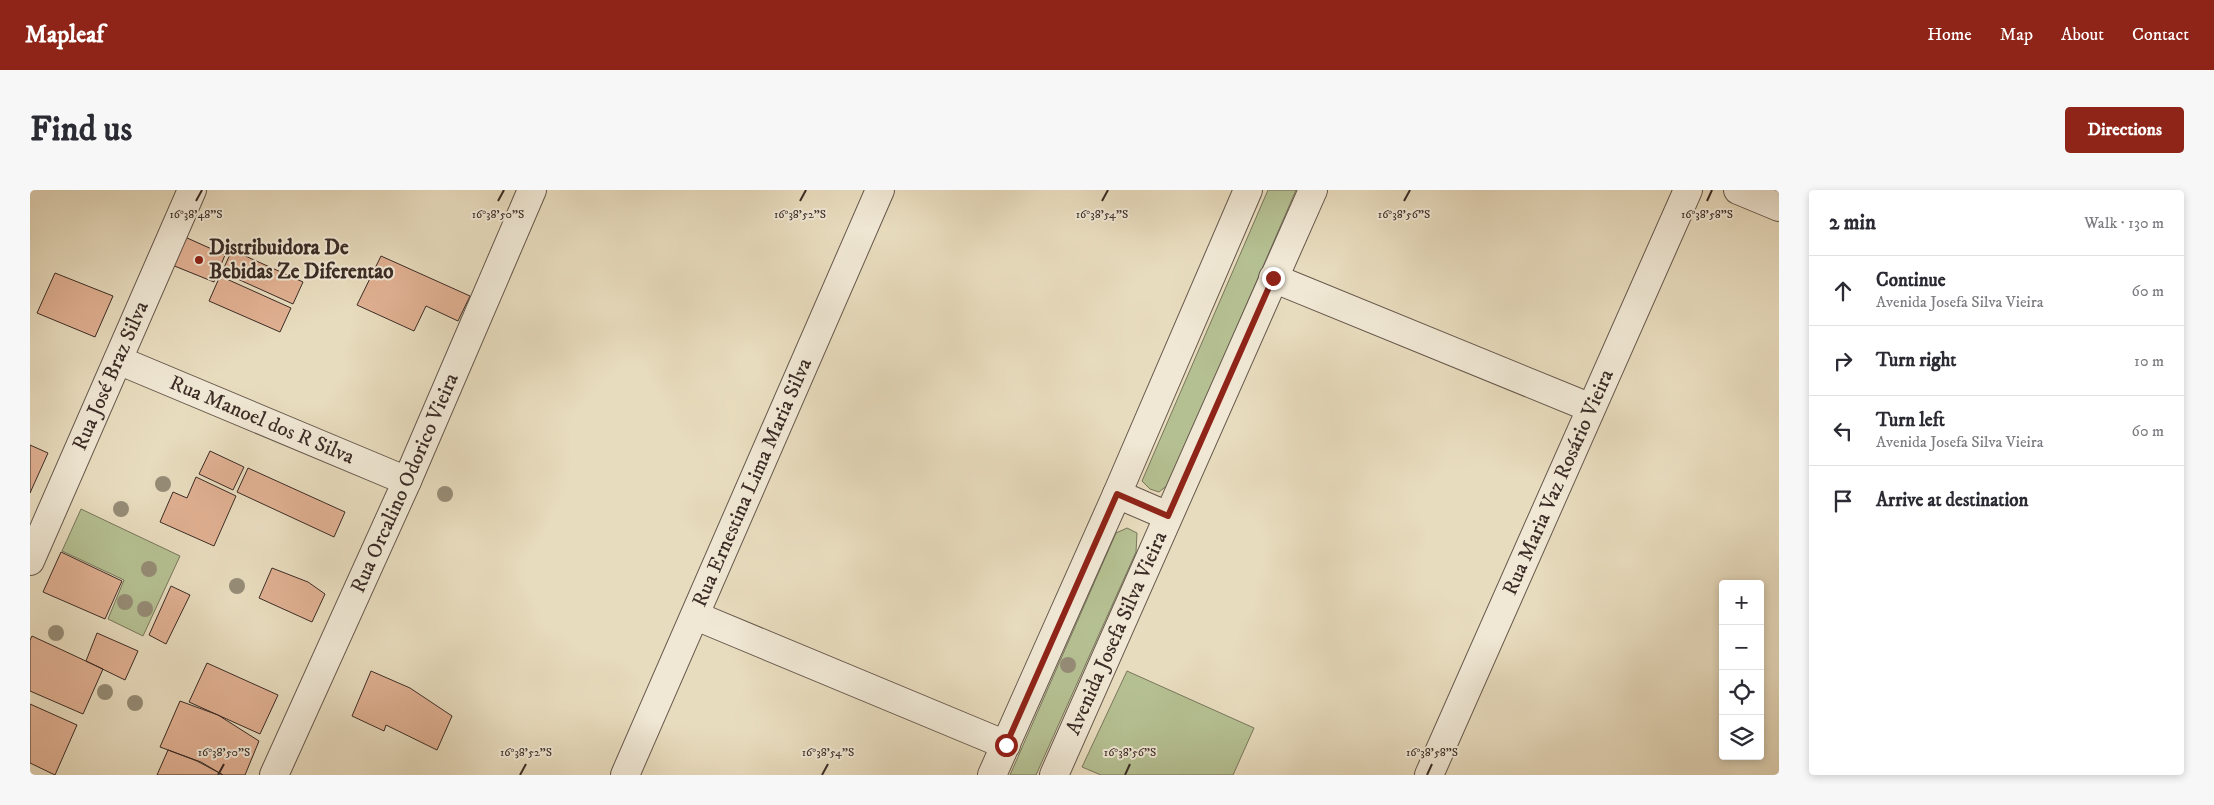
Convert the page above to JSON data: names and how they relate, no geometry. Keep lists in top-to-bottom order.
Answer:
{
  "streets": {
    "street": [
      "Rua José Braz Silva",
      "Rua Manoel dos R Silva",
      "Rua Maria Vaz Rosário Vieira",
      "Rua Orcalino Odorico Vieira",
      "Rua Ernestina Lima Maria Silva",
      "Avenida Josefa Silva Vieira"
    ]
  },
  "crossings": [
    ["Rua José Braz Silva", "Rua Manoel dos R Silva"],
    ["Rua Manoel dos R Silva", "Rua Orcalino Odorico Vieira"]
  ],
  "places": ["Distribuidora De Bebidas Ze Diferentao"],
  "page": {
    "header": "Mapleaf",
    "nav": [
      "Home",
      "Map",
      "About",
      "Contact"
    ],
    "buttons": "Directions",
    "title": "Find us",
    "heading": ["2 min", "Walk · 130 m"],
    "list": [
      ["Continue", "Avenida Josefa Silva Vieira", "60 m"],
      ["Turn right", "10 m"],
      ["Turn left", "Avenida Josefa Silva Vieira", "60 m"],
      "Arrive at destination"
    ],
    "map_buttons": ["+", "−"]
  },
  "coordinates": [
    "16°38'48\"S",
    "16°38'50\"S",
    "16°38'52\"S",
    "16°38'54\"S",
    "16°38'56\"S",
    "16°38'58\"S"
  ]
}
